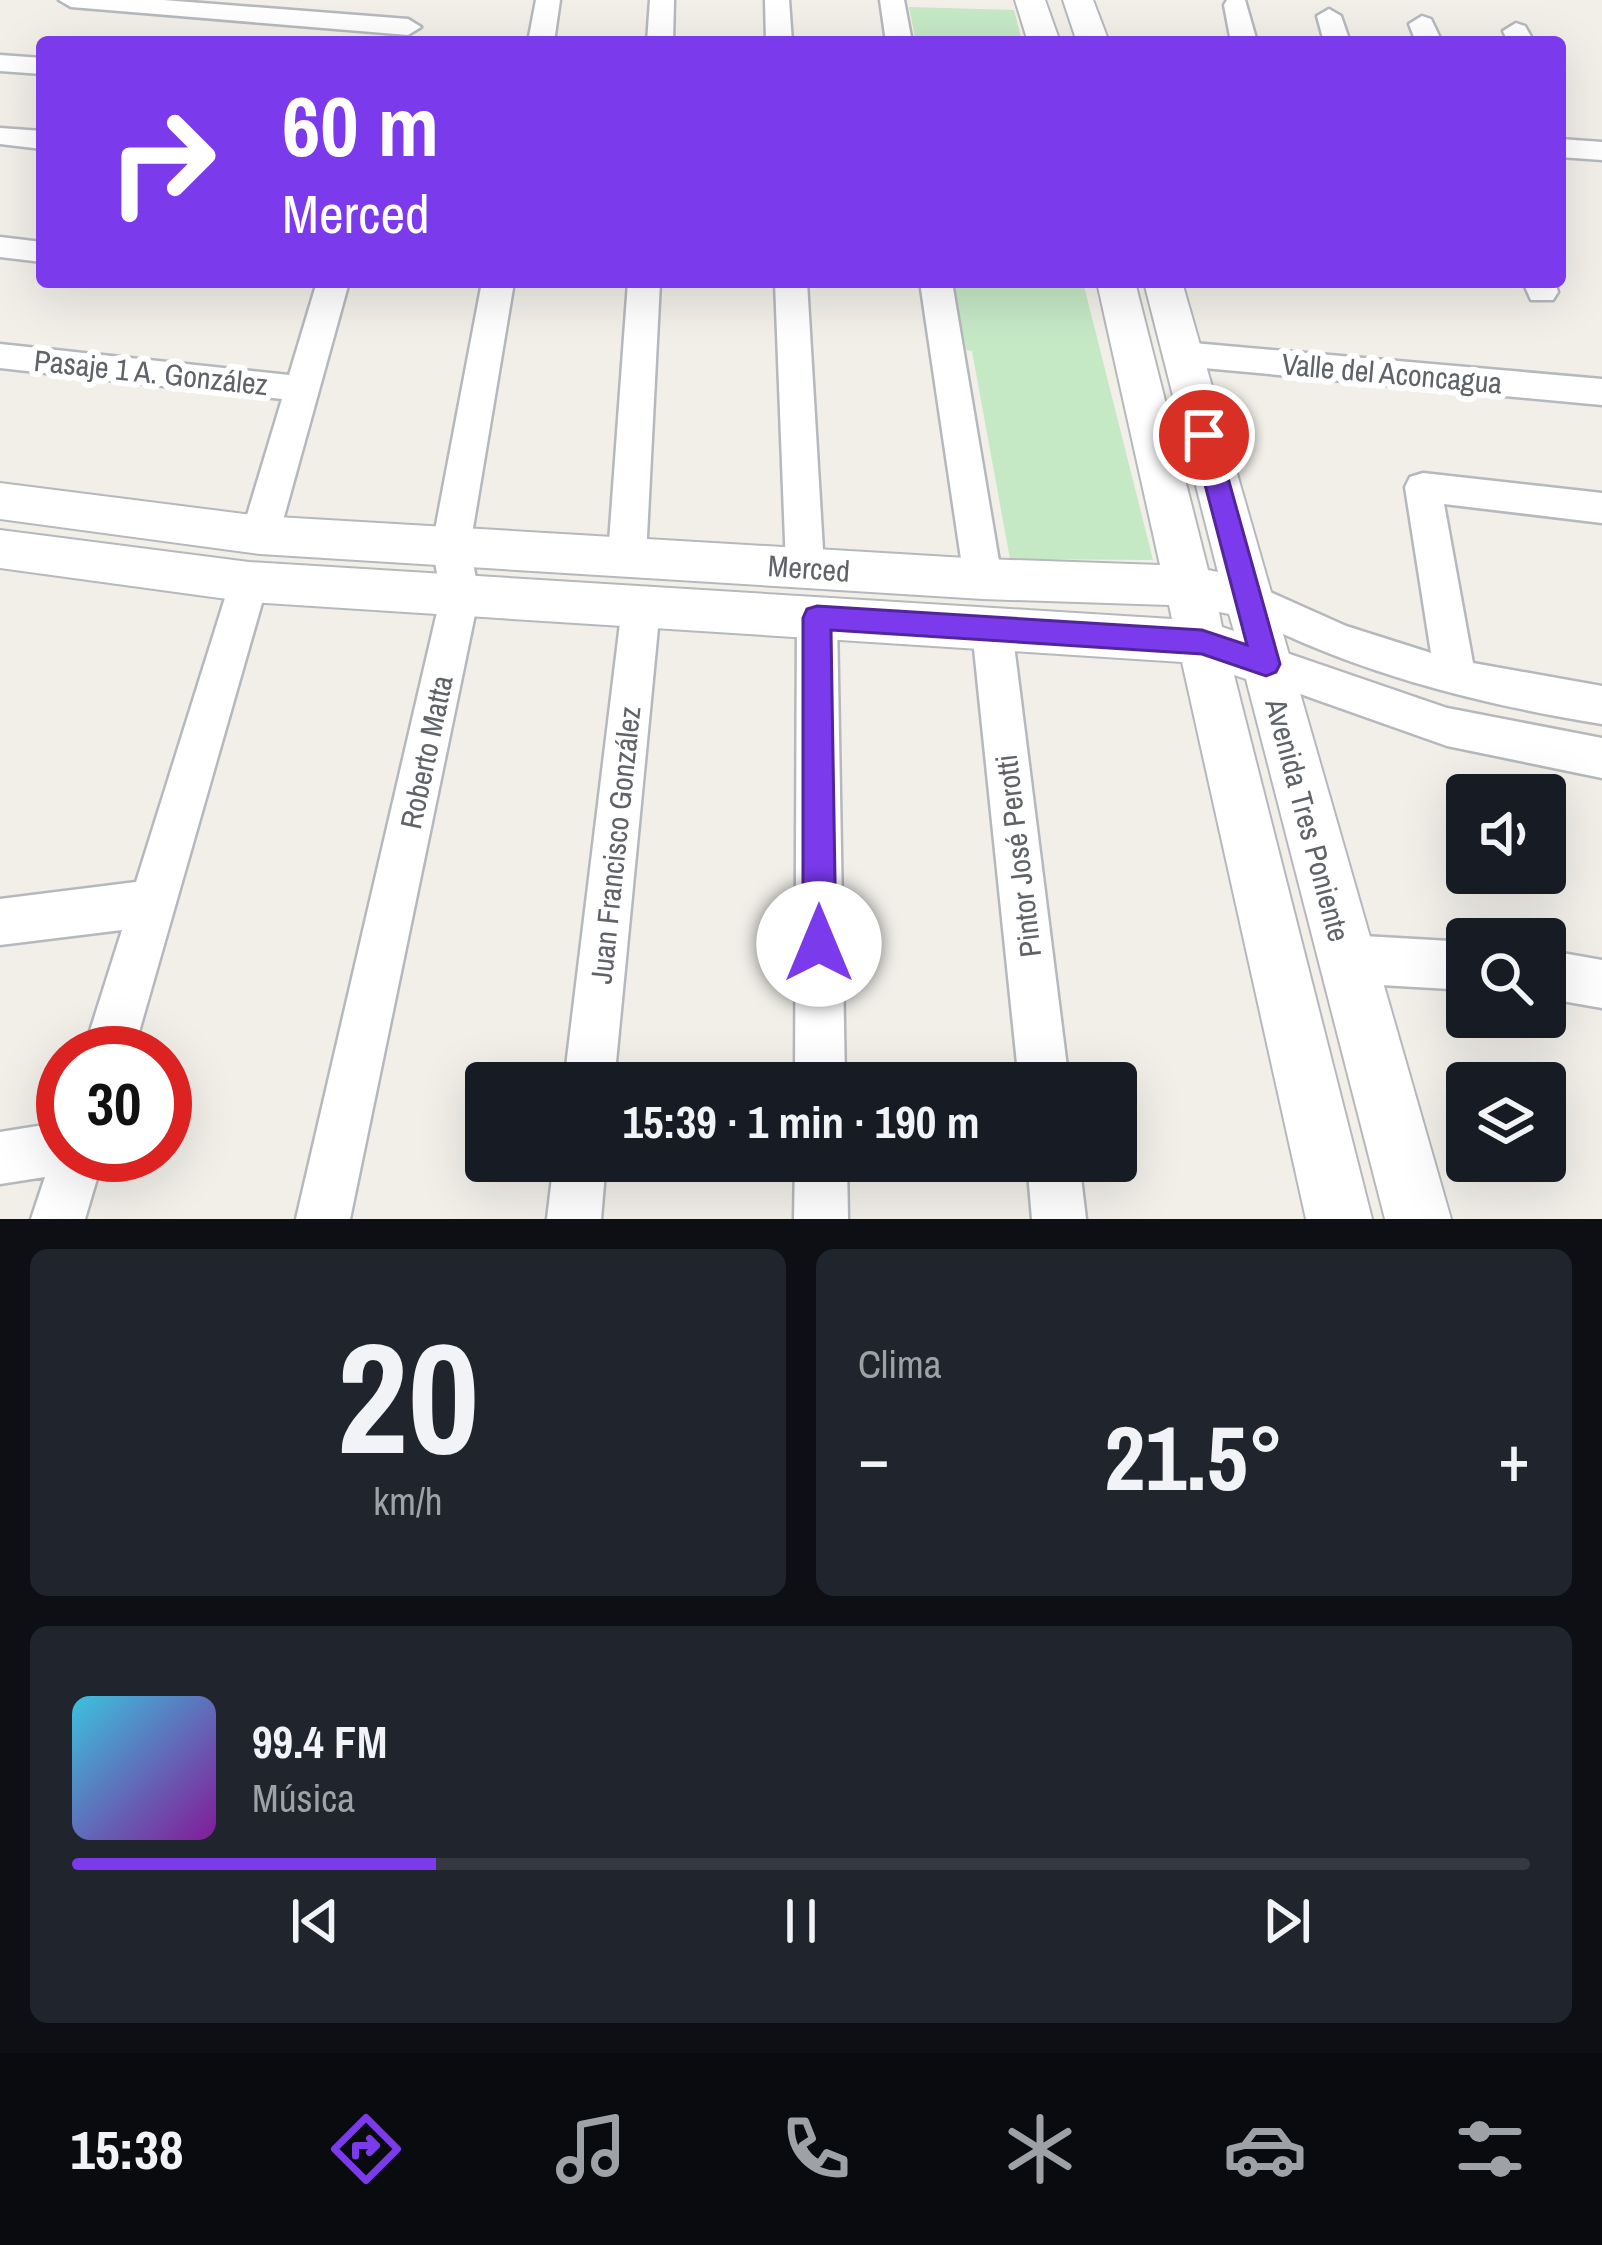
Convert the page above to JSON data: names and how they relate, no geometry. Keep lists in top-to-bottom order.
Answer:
{
  "streets": {
    "street": [
      "Pasaje 1 A. González",
      "Valle del Aconcagua",
      "Merced",
      "Roberto Matta",
      "Avenida Tres Poniente",
      "Juan Francisco González",
      "Pintor José Perotti"
    ]
  },
  "crossings": [
    ["Valle del Aconcagua", "Avenida Tres Poniente"],
    ["Merced", "Roberto Matta"],
    ["Merced", "Avenida Tres Poniente"],
    ["Merced", "Juan Francisco González"],
    ["Merced", "Pintor José Perotti"]
  ],
  "page": {
    "turn": ["60 m", "Merced"],
    "limit": "30",
    "trip": "15:39 · 1 min · 190 m",
    "tile": [
      ["20", "km/h"],
      "Clima"
    ],
    "heat": ["−", "21.5°", "+"],
    "song": ["99.4 FM", "Música"],
    "tabs": "15:38"
  }
}
